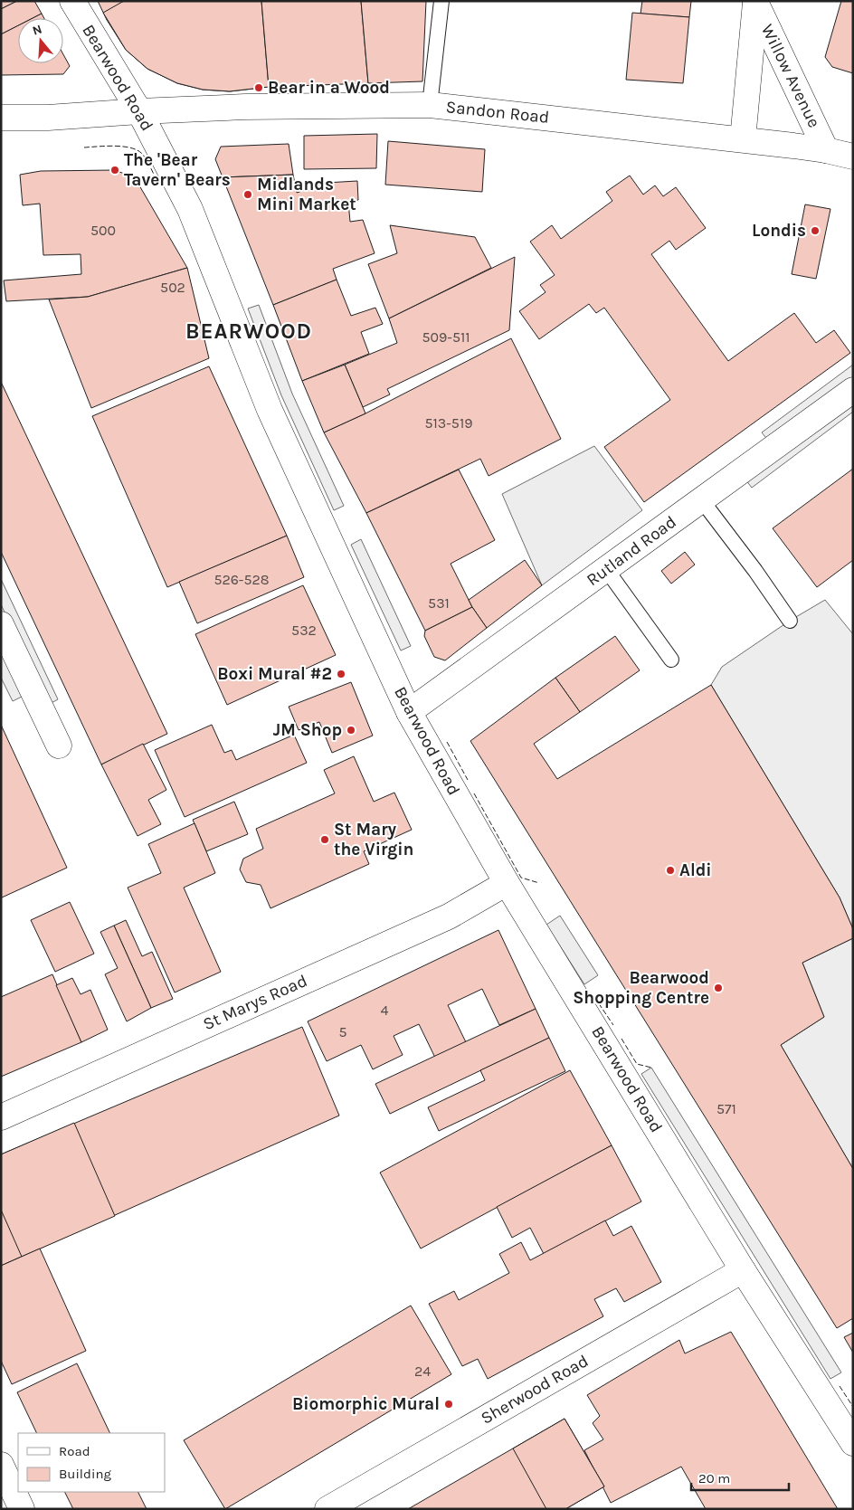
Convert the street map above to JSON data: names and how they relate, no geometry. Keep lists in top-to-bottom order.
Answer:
{
  "streets": {
    "main road": [
      "Willow Avenue",
      "Bearwood Road",
      "Sandon Road",
      "Rutland Road",
      "St Marys Road",
      "Sherwood Road"
    ]
  },
  "crossings": [
    ["Willow Avenue", "Sandon Road"],
    ["Bearwood Road", "Sandon Road"],
    ["Bearwood Road", "Rutland Road"],
    ["Bearwood Road", "St Marys Road"],
    ["Bearwood Road", "Sherwood Road"]
  ],
  "districts": ["BEARWOOD"],
  "places": [
    "Bear in a Wood",
    "The 'Bear Tavern' Bears",
    "Midlands Mini Market",
    "Londis",
    "Boxi Mural #2",
    "JM Shop",
    "St Mary the Virgin",
    "Aldi",
    "Bearwood Shopping Centre",
    "Biomorphic Mural"
  ],
  "house_numbers": [
    "500",
    "502",
    "509-511",
    "513-519",
    "526-528",
    "531",
    "532",
    "4",
    "5",
    "571",
    "24"
  ],
  "legend": ["Road", "Building"],
  "scale_bar": "20 m",
  "north": "top"
}
